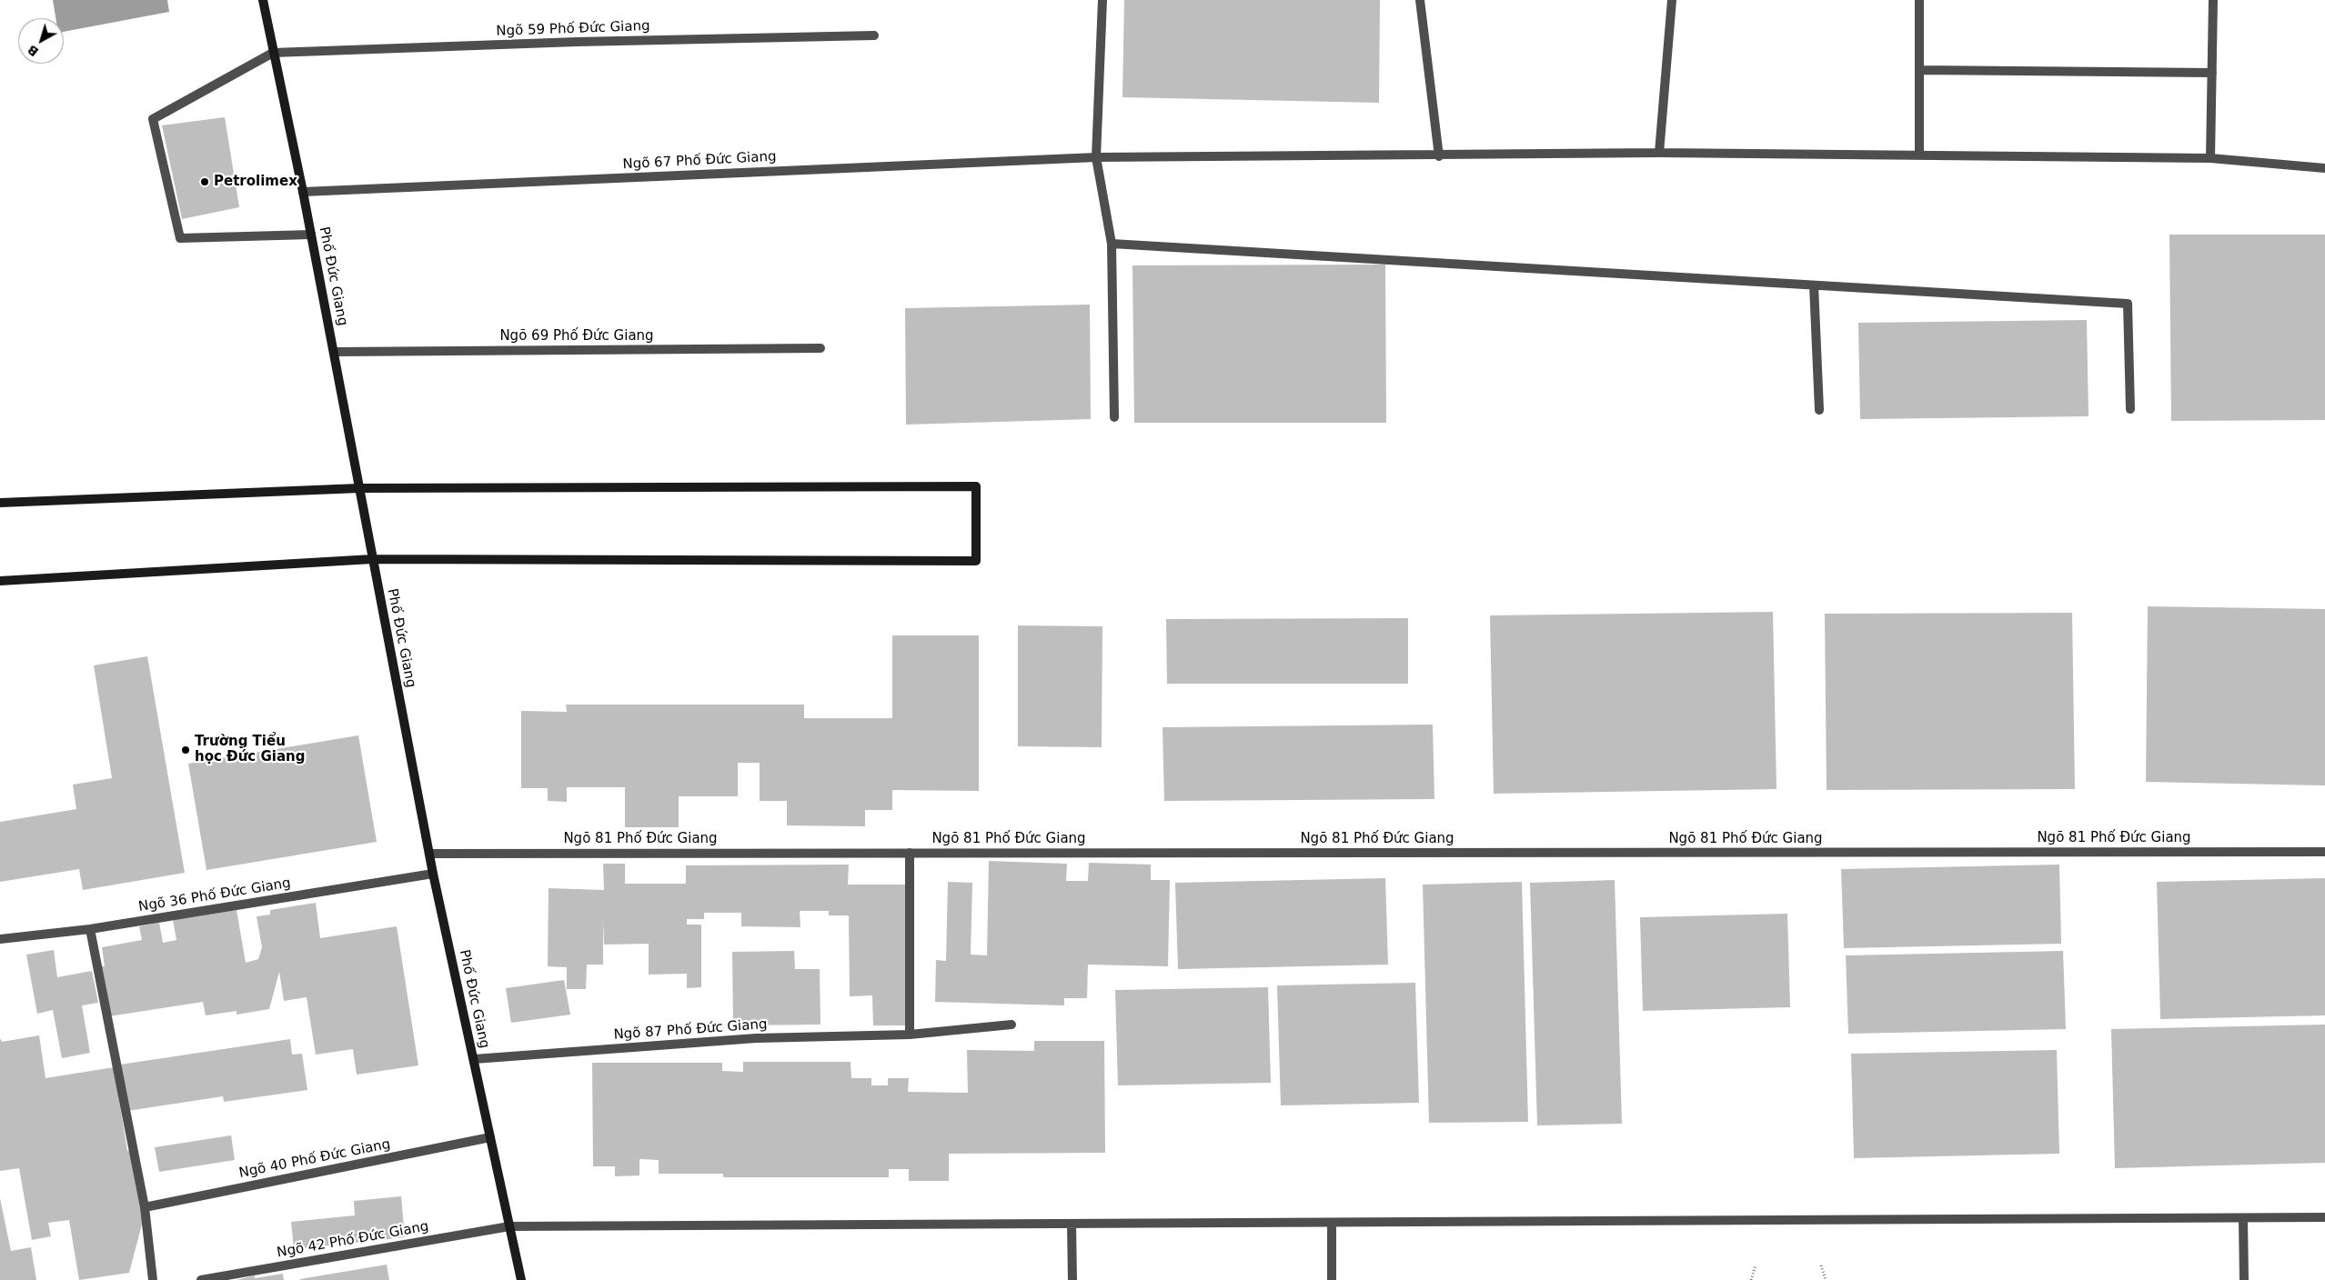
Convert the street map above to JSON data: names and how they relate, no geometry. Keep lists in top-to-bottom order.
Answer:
{
  "streets": {
    "main road": ["Phố Đức Giang"],
    "street": [
      "Ngõ 59 Phố Đức Giang",
      "Ngõ 67 Phố Đức Giang",
      "Ngõ 69 Phố Đức Giang",
      "Ngõ 81 Phố Đức Giang",
      "Ngõ 36 Phố Đức Giang",
      "Ngõ 87 Phố Đức Giang",
      "Ngõ 40 Phố Đức Giang",
      "Ngõ 42 Phố Đức Giang"
    ]
  },
  "crossings": [
    ["Ngõ 59 Phố Đức Giang", "Phố Đức Giang"],
    ["Ngõ 67 Phố Đức Giang", "Phố Đức Giang"],
    ["Phố Đức Giang", "Ngõ 69 Phố Đức Giang"],
    ["Phố Đức Giang", "Ngõ 81 Phố Đức Giang"],
    ["Phố Đức Giang", "Ngõ 36 Phố Đức Giang"],
    ["Phố Đức Giang", "Ngõ 87 Phố Đức Giang"],
    ["Phố Đức Giang", "Ngõ 40 Phố Đức Giang"],
    ["Phố Đức Giang", "Ngõ 42 Phố Đức Giang"]
  ],
  "places": ["Petrolimex", "Trường Tiểu học Đức Giang"],
  "north": "bottom left"
}
